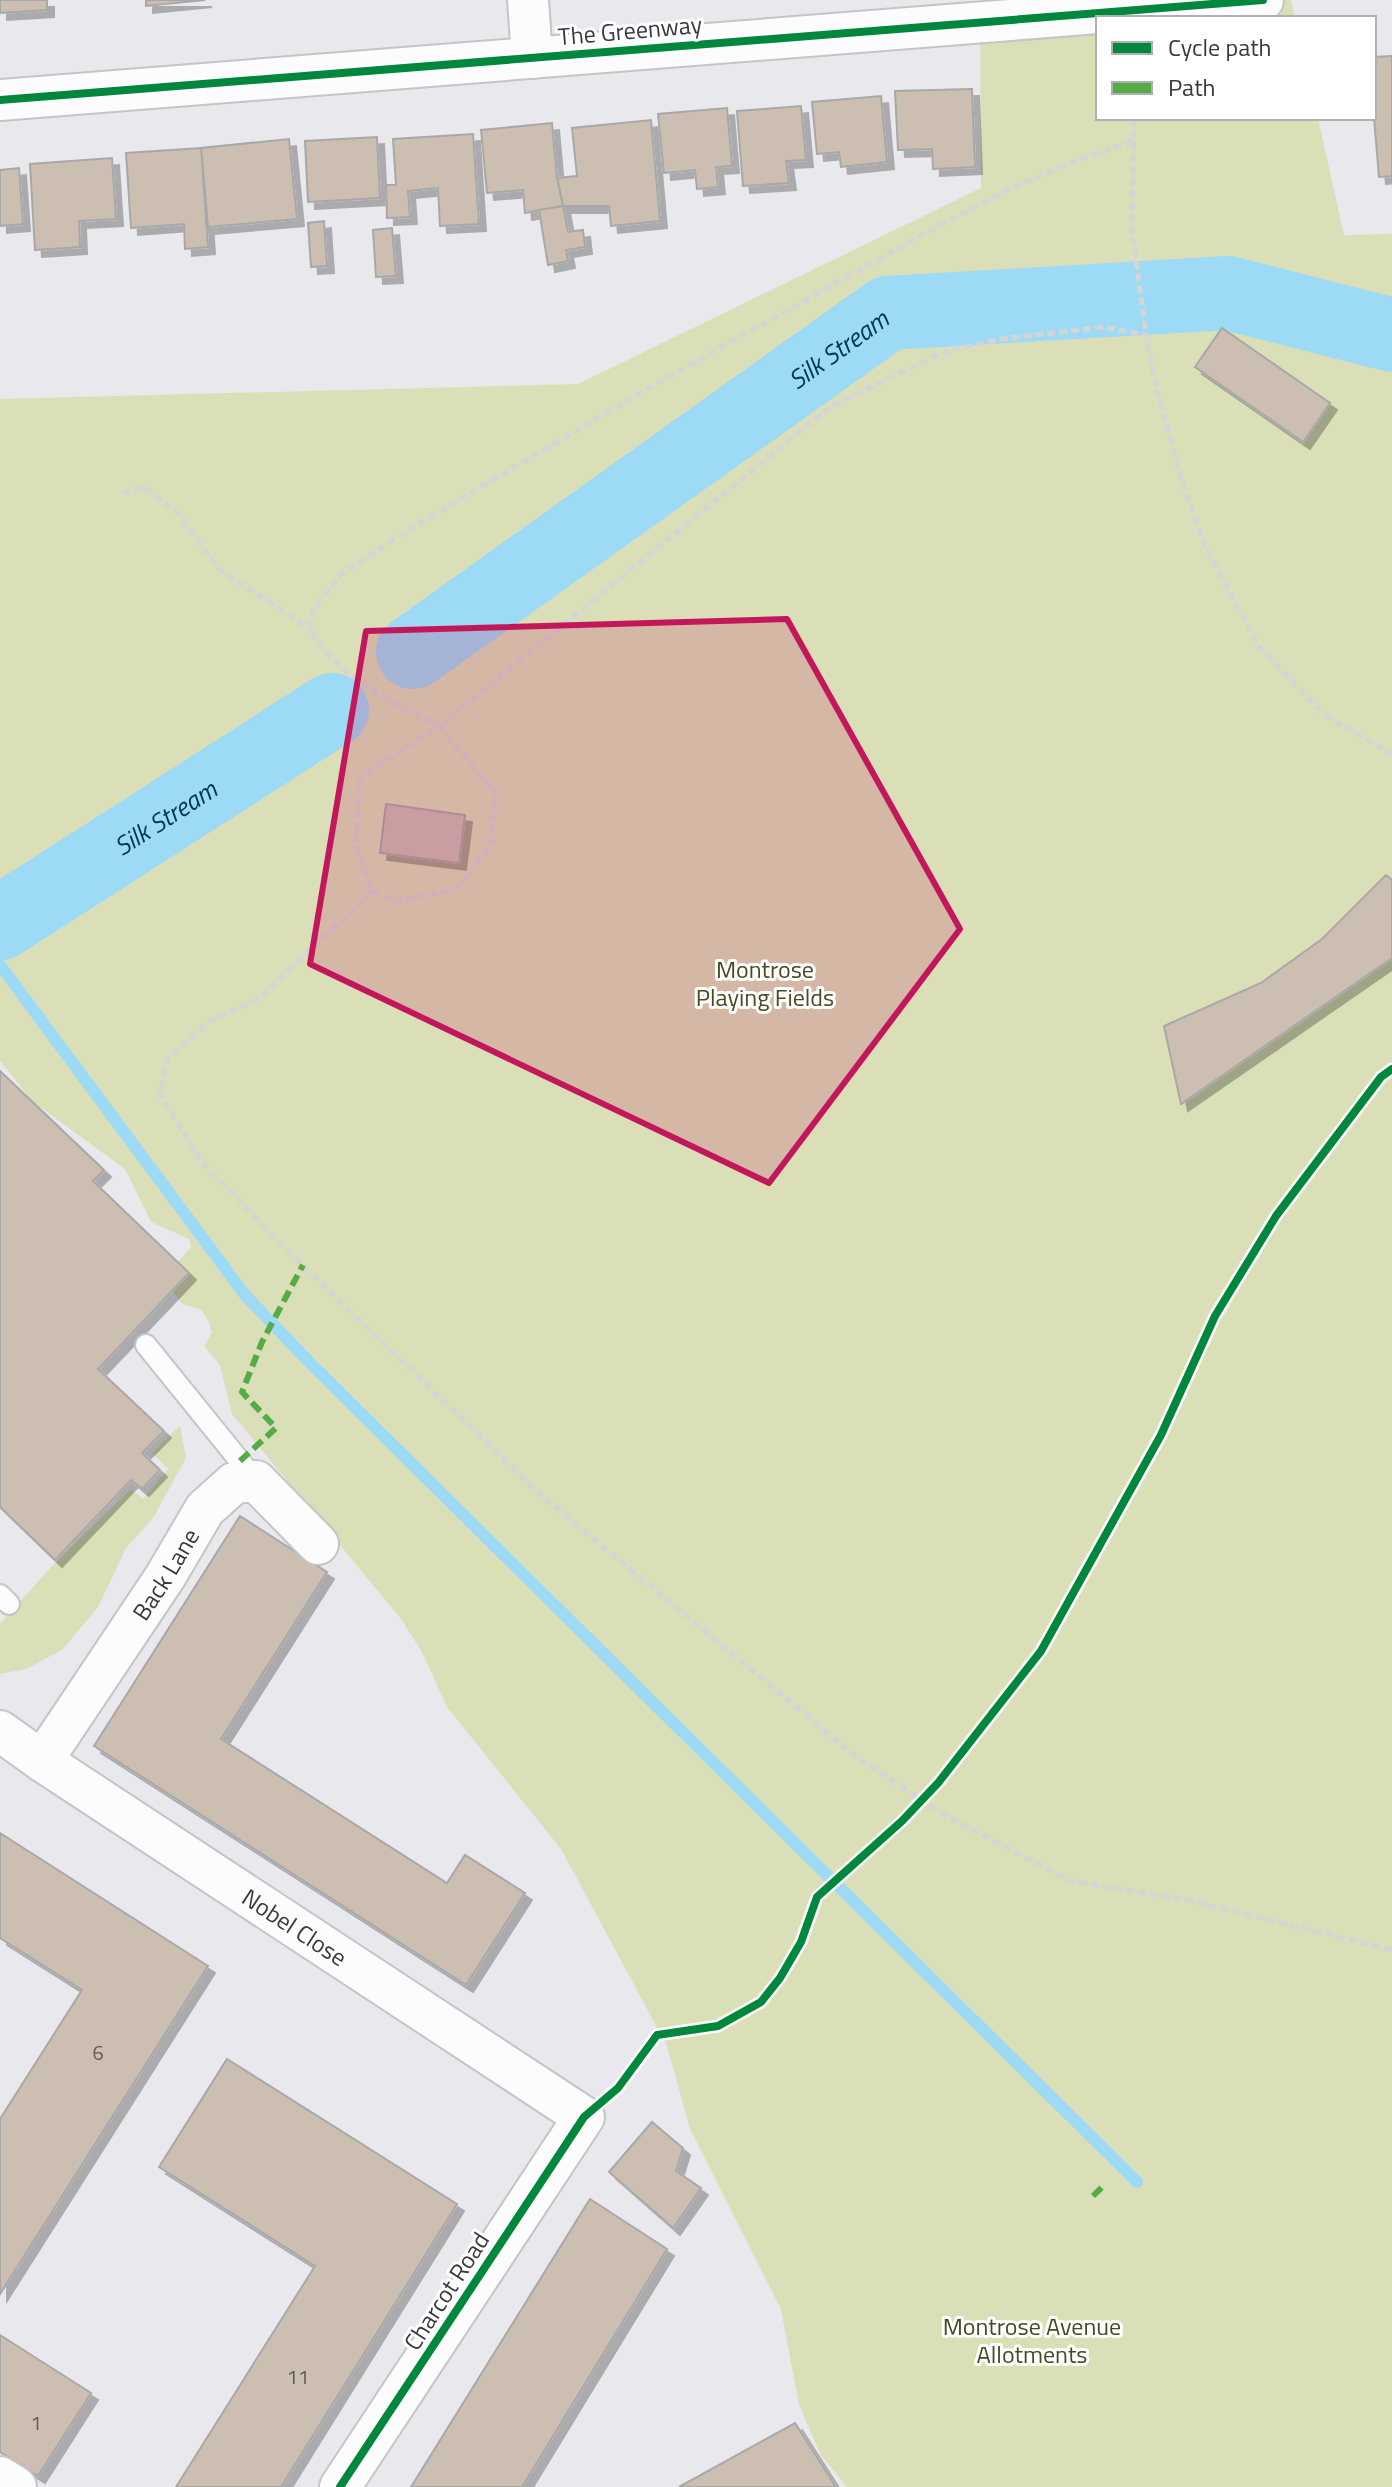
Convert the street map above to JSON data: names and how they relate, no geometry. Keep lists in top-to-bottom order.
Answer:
{
  "streets": {
    "street": [
      "The Greenway",
      "Back Lane",
      "Nobel Close",
      "Charcot Road"
    ]
  },
  "crossings": [
    ["Back Lane", "Nobel Close"],
    ["Nobel Close", "Charcot Road"]
  ],
  "water": ["Silk Stream"],
  "parks": ["Montrose Playing Fields", "Montrose Avenue Allotments"],
  "house_numbers": ["6", "11", "1"],
  "legend": ["Cycle path", "Path"]
}
